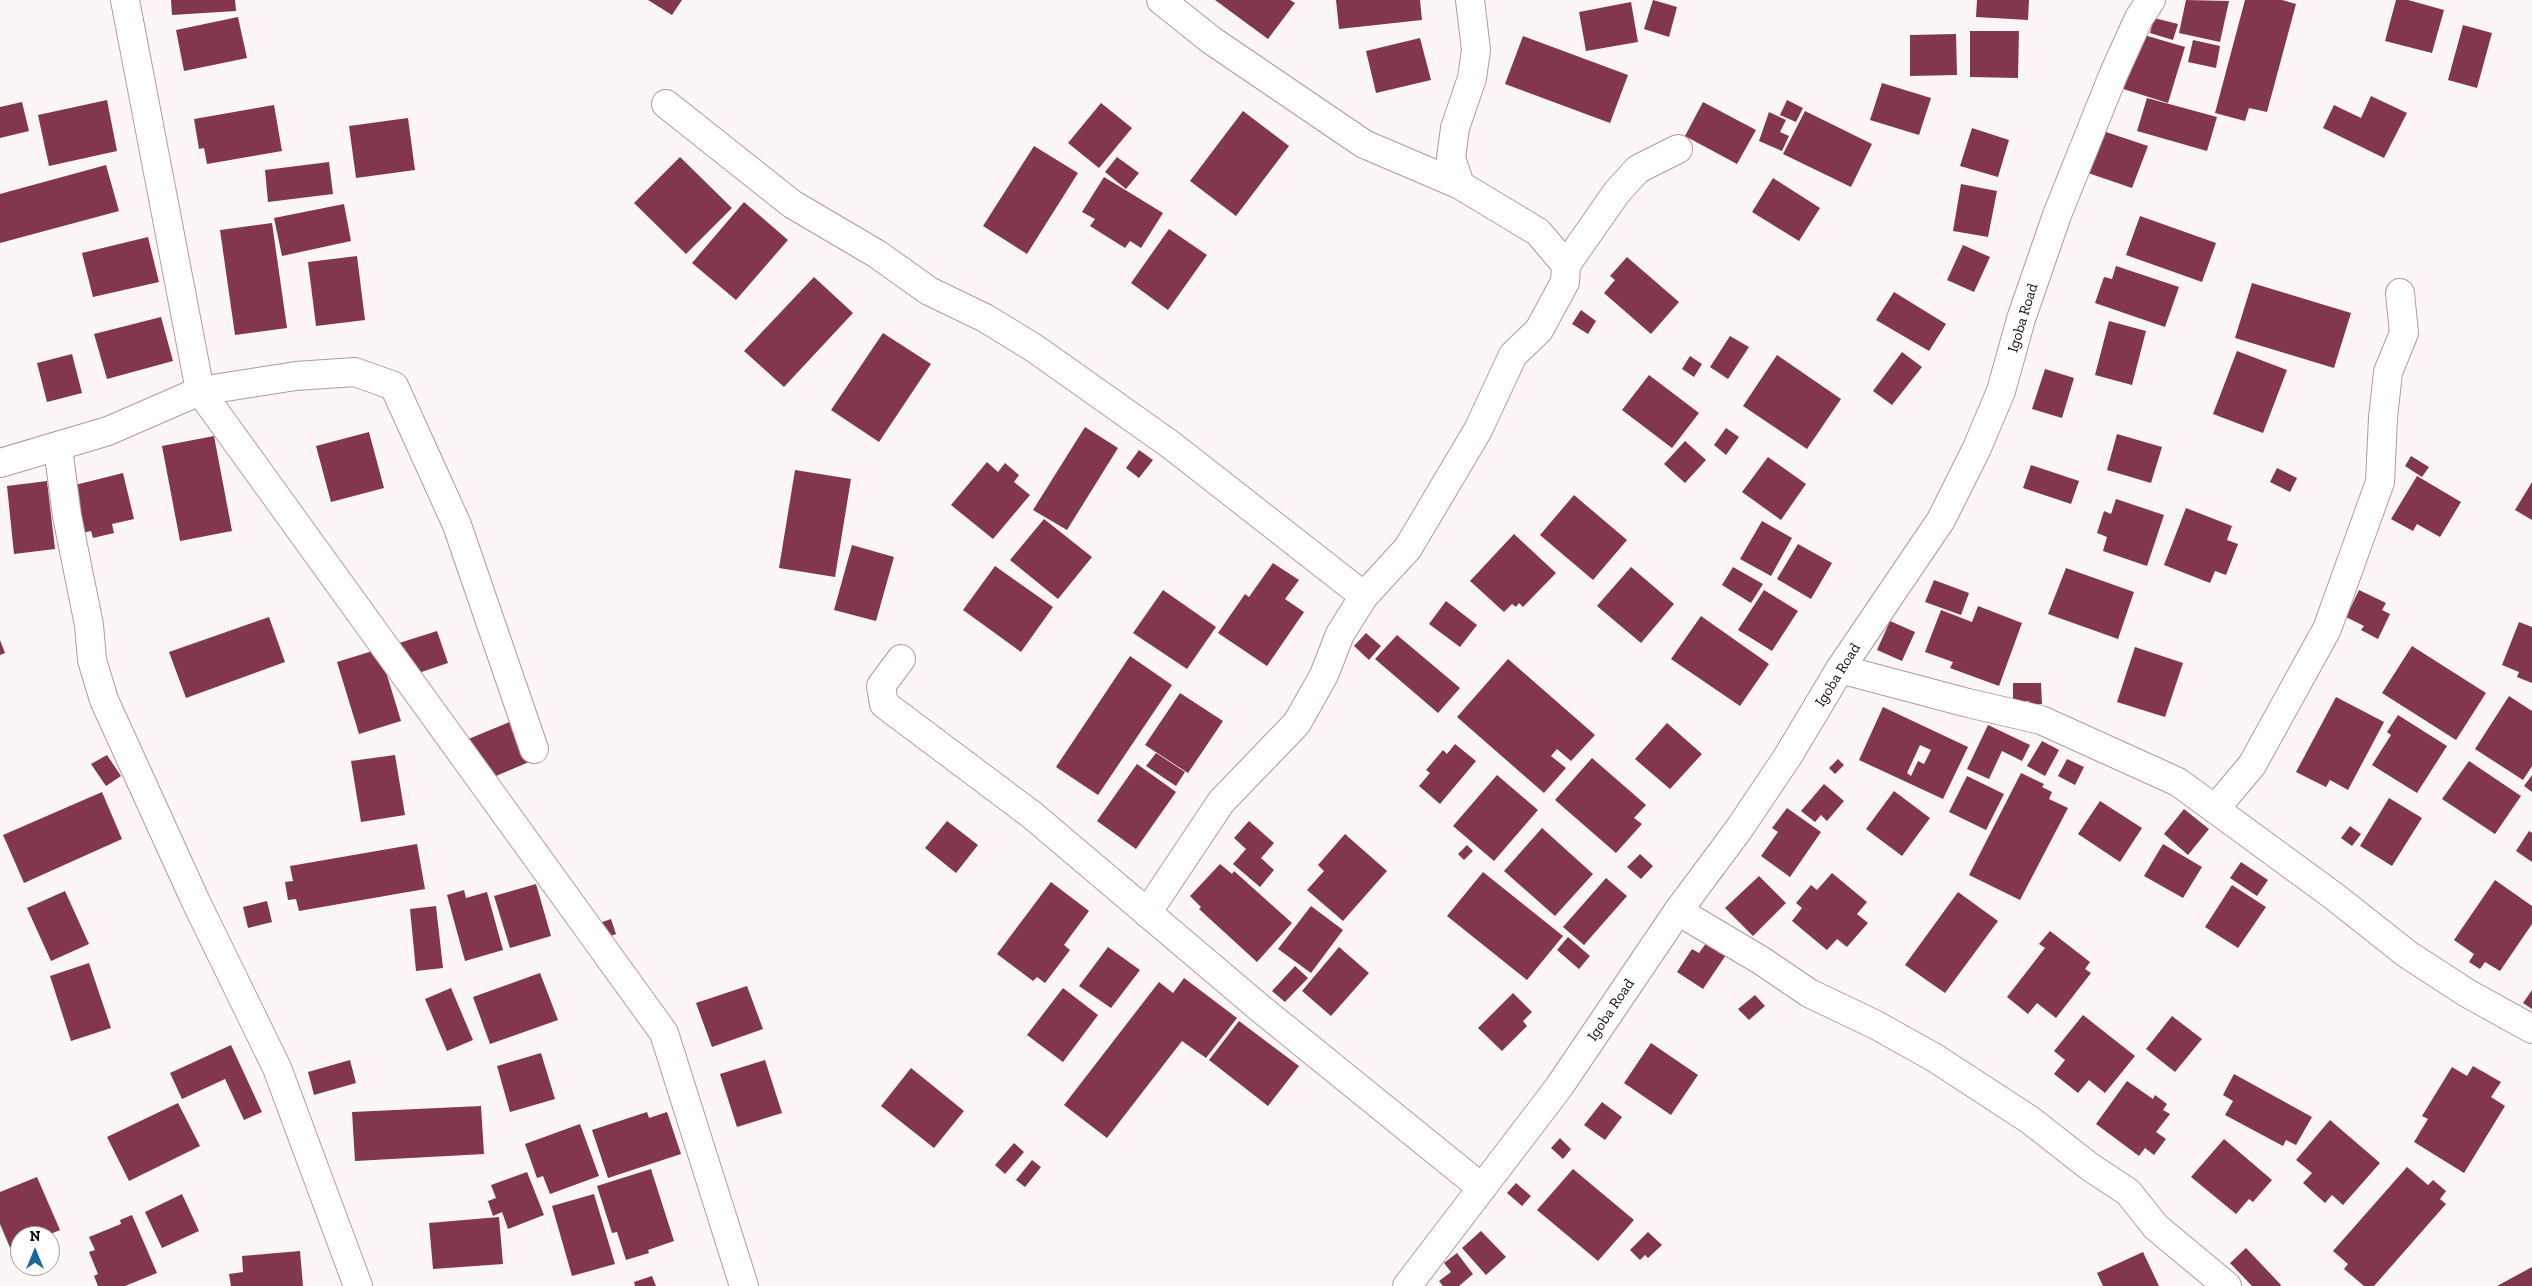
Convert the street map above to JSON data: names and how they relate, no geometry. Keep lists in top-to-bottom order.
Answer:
{
  "streets": {
    "street": ["Igoba Road"]
  },
  "north": "top"
}
